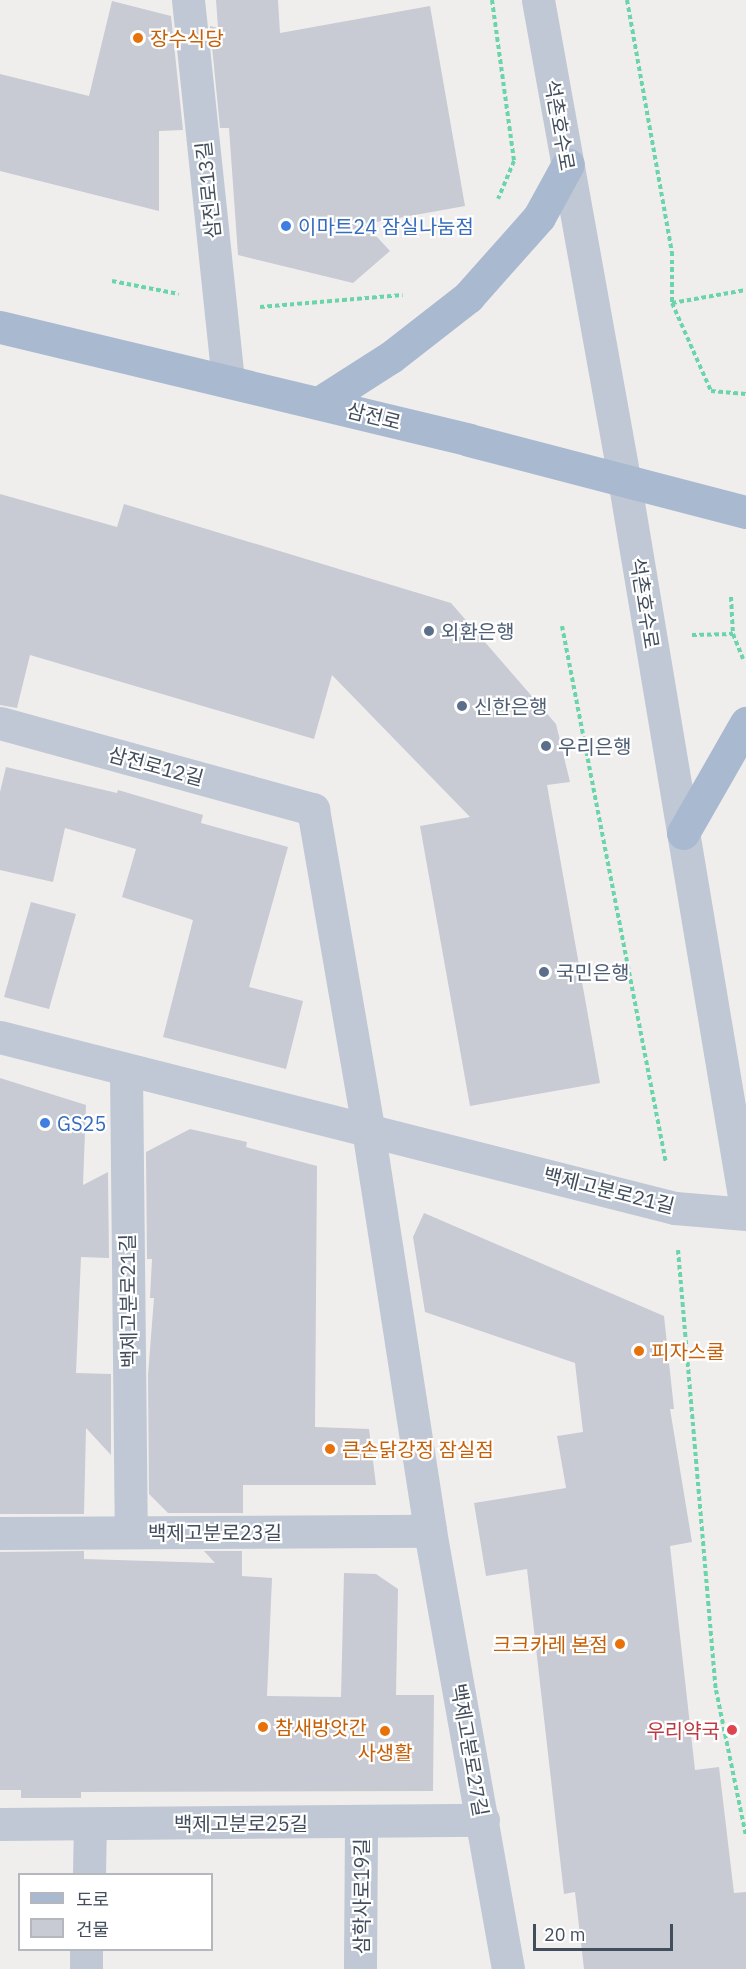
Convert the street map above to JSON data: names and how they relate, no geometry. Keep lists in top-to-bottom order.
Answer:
{
  "streets": {
    "main road": ["삼전로"],
    "street": [
      "석촌호수로",
      "삼전로13길",
      "삼전로12길",
      "백제고분로21길",
      "백제고분로23길",
      "백제고분로27길",
      "백제고분로25길",
      "삼학사로19길"
    ]
  },
  "crossings": [
    ["석촌호수로", "삼전로"],
    ["삼전로13길", "삼전로"],
    ["삼전로12길", "백제고분로21길"],
    ["백제고분로21길", "백제고분로23길"],
    ["백제고분로23길", "백제고분로27길"],
    ["백제고분로27길", "백제고분로25길"],
    ["백제고분로25길", "삼학사로19길"]
  ],
  "places": [
    "장수식당",
    "이마트24 잠실나눔점",
    "외환은행",
    "신한은행",
    "우리은행",
    "국민은행",
    "GS25",
    "피자스쿨",
    "큰손닭강정 잠실점",
    "크크카레 본점",
    "참새방앗간",
    "우리약국",
    "사생활"
  ],
  "legend": ["도로", "건물"],
  "scale_bar": "20 m"
}
